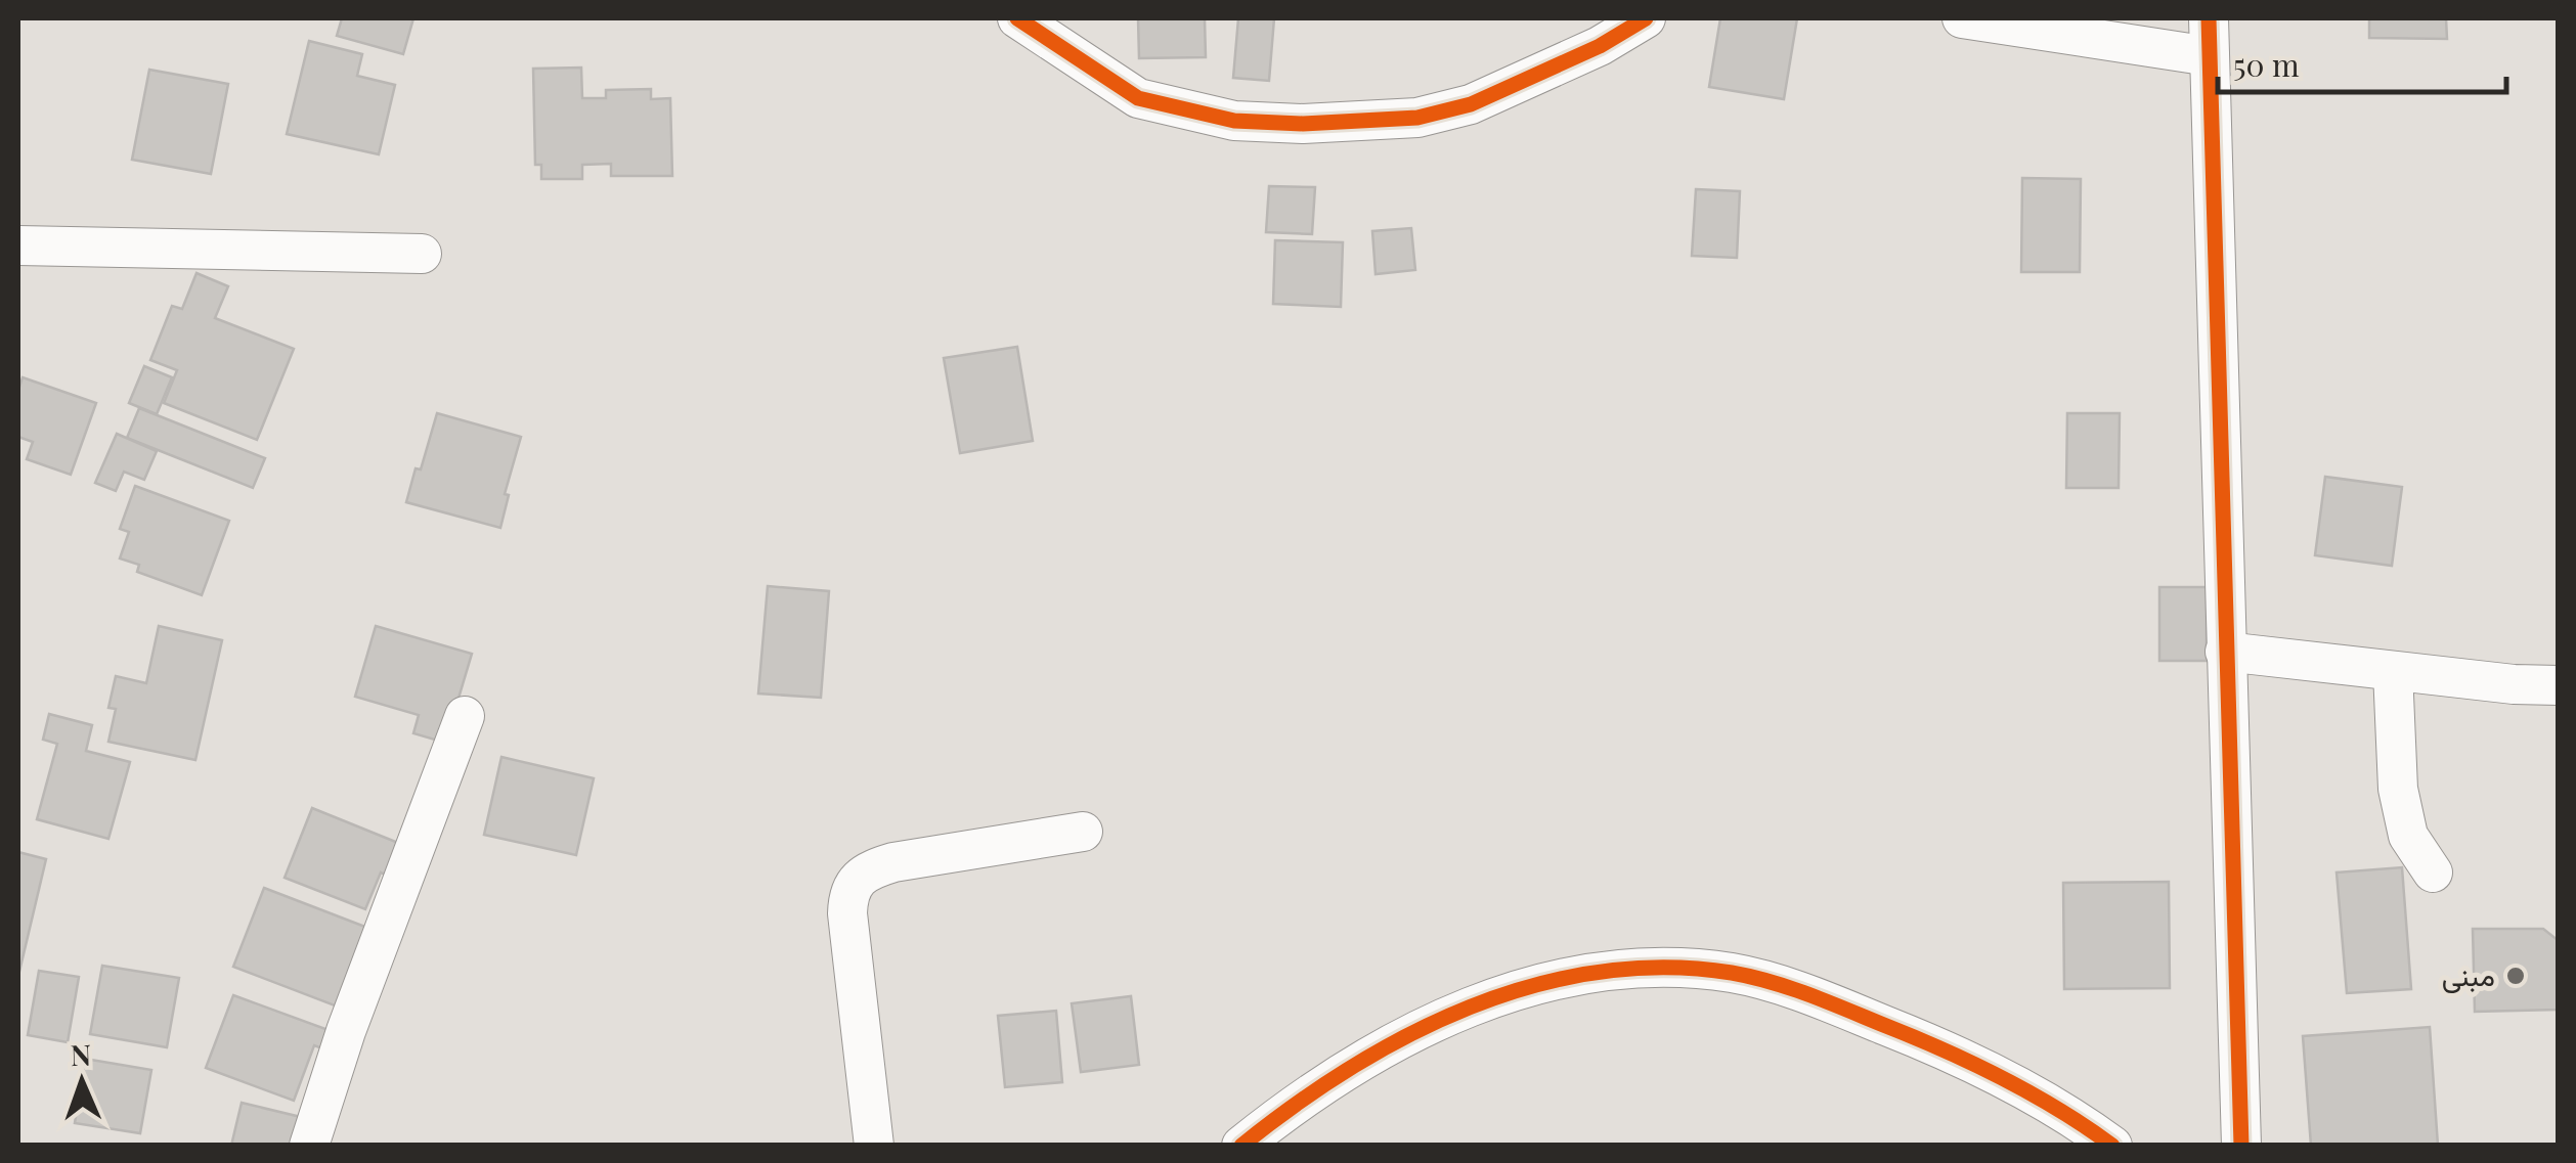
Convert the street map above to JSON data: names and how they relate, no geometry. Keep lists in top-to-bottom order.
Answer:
{
  "places": ["مبنى"],
  "scale_bar": "50 m",
  "north": "top"
}
